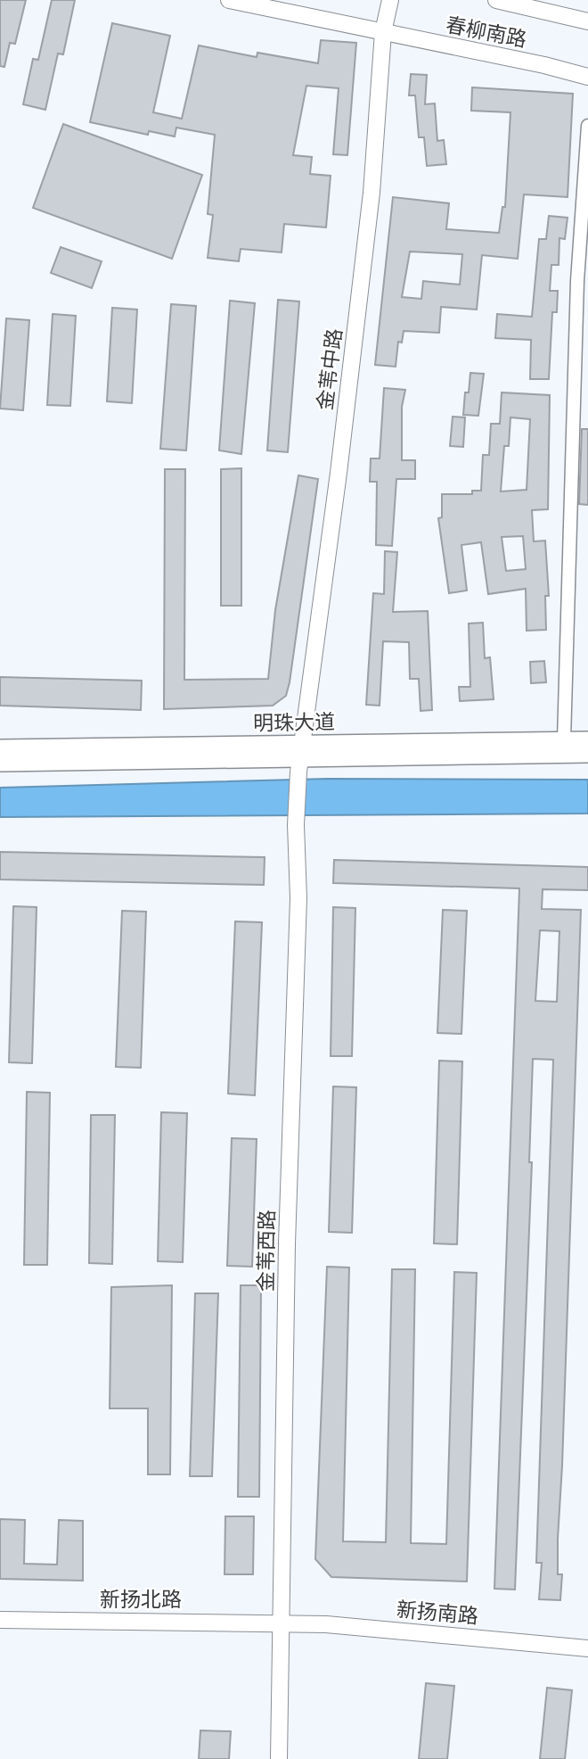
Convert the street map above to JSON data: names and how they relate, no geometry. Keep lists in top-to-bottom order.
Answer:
{
  "streets": {
    "main road": ["明珠大道"],
    "street": [
      "春柳南路",
      "金苇中路",
      "金苇西路",
      "新扬北路",
      "新扬南路"
    ]
  },
  "crossings": [
    ["春柳南路", "金苇中路"],
    ["金苇中路", "明珠大道"],
    ["金苇中路", "金苇西路"],
    ["明珠大道", "金苇西路"],
    ["金苇西路", "新扬北路"],
    ["金苇西路", "新扬南路"],
    ["新扬北路", "新扬南路"]
  ]
}
